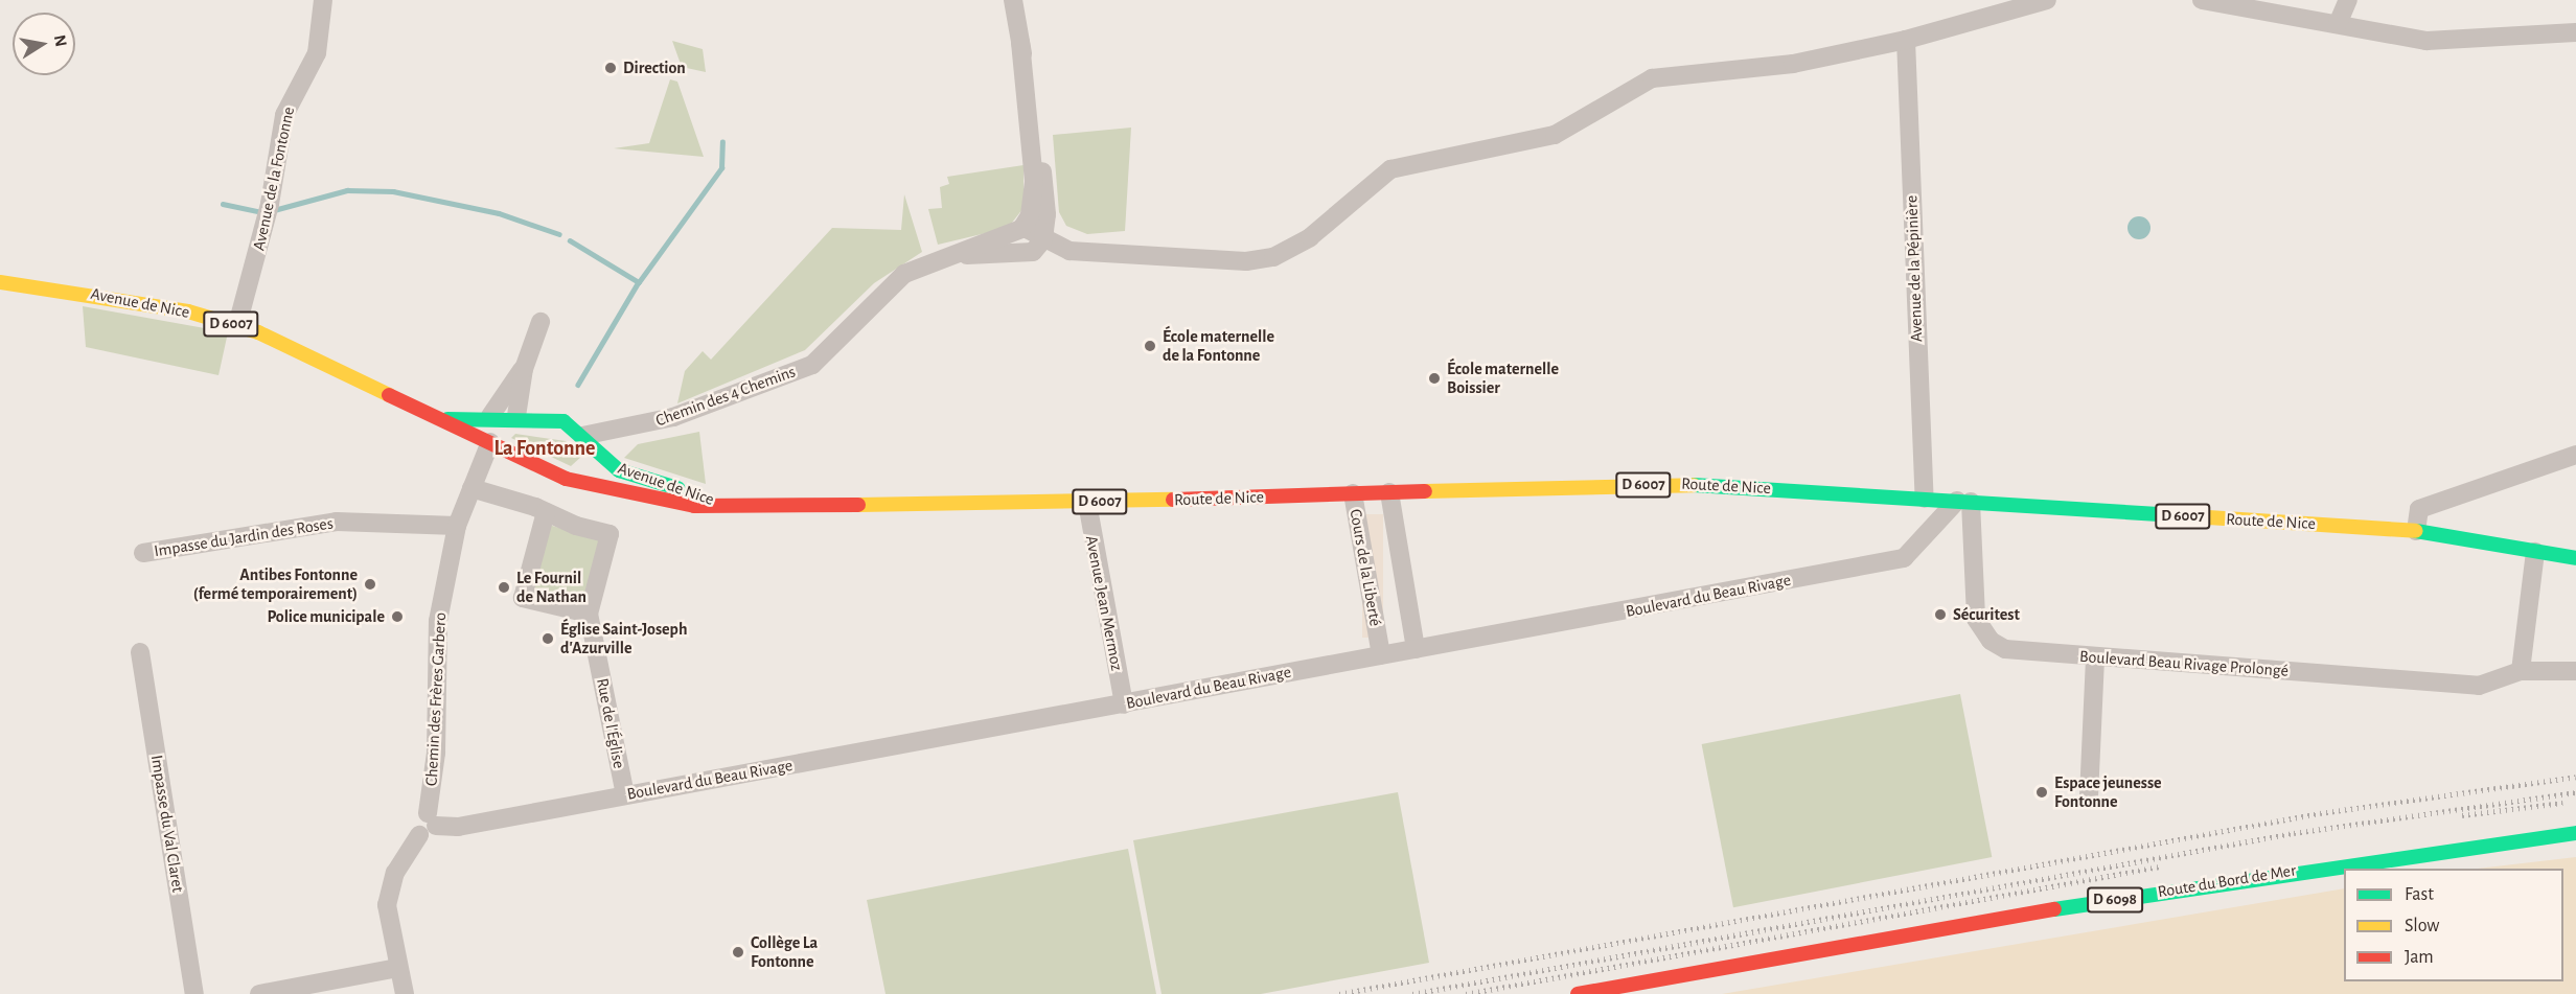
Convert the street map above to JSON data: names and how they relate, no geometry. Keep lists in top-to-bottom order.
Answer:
{
  "streets": {
    "main road": [
      "Avenue de Nice",
      "D 6007",
      "Route de Nice",
      "Route du Bord de Mer",
      "D 6098"
    ],
    "street": [
      "Avenue de la Fontonne",
      "Avenue de la Pépinière",
      "Chemin des 4 Chemins",
      "Impasse du Jardin des Roses",
      "Cours de la Liberté",
      "Boulevard du Beau Rivage",
      "Avenue Jean Mermoz",
      "Boulevard Beau Rivage Prolongé",
      "Chemin des Frères Garbero",
      "Rue de l'Église",
      "Impasse du Val Claret"
    ]
  },
  "crossings": [
    ["Avenue de la Fontonne", "Avenue de Nice"],
    ["Avenue de la Pépinière", "Route de Nice"],
    ["Avenue de Nice", "D 6007"],
    ["Avenue de Nice", "Route de Nice"],
    ["Avenue de Nice", "Chemin des Frères Garbero"],
    ["D 6007", "Chemin des Frères Garbero"],
    ["Route de Nice", "Cours de la Liberté"],
    ["Route de Nice", "Boulevard du Beau Rivage"],
    ["Route de Nice", "Avenue Jean Mermoz"],
    ["Route de Nice", "Boulevard Beau Rivage Prolongé"],
    ["Impasse du Jardin des Roses", "Chemin des Frères Garbero"],
    ["Cours de la Liberté", "Boulevard du Beau Rivage"],
    ["Boulevard du Beau Rivage", "Avenue Jean Mermoz"],
    ["Boulevard du Beau Rivage", "Boulevard Beau Rivage Prolongé"],
    ["Boulevard du Beau Rivage", "Chemin des Frères Garbero"],
    ["Boulevard du Beau Rivage", "Rue de l'Église"]
  ],
  "districts": ["La Fontonne"],
  "places": [
    "Direction",
    "École maternelle de la Fontonne",
    "École maternelle Boissier",
    "Antibes Fontonne (fermé temporairement)",
    "Le Fournil de Nathan",
    "Sécuritest",
    "Police municipale",
    "Église Saint-Joseph d'Azurville",
    "Espace jeunesse Fontonne",
    "Collège La Fontonne"
  ],
  "legend": ["Fast", "Slow", "Jam"],
  "north": "right"
}
